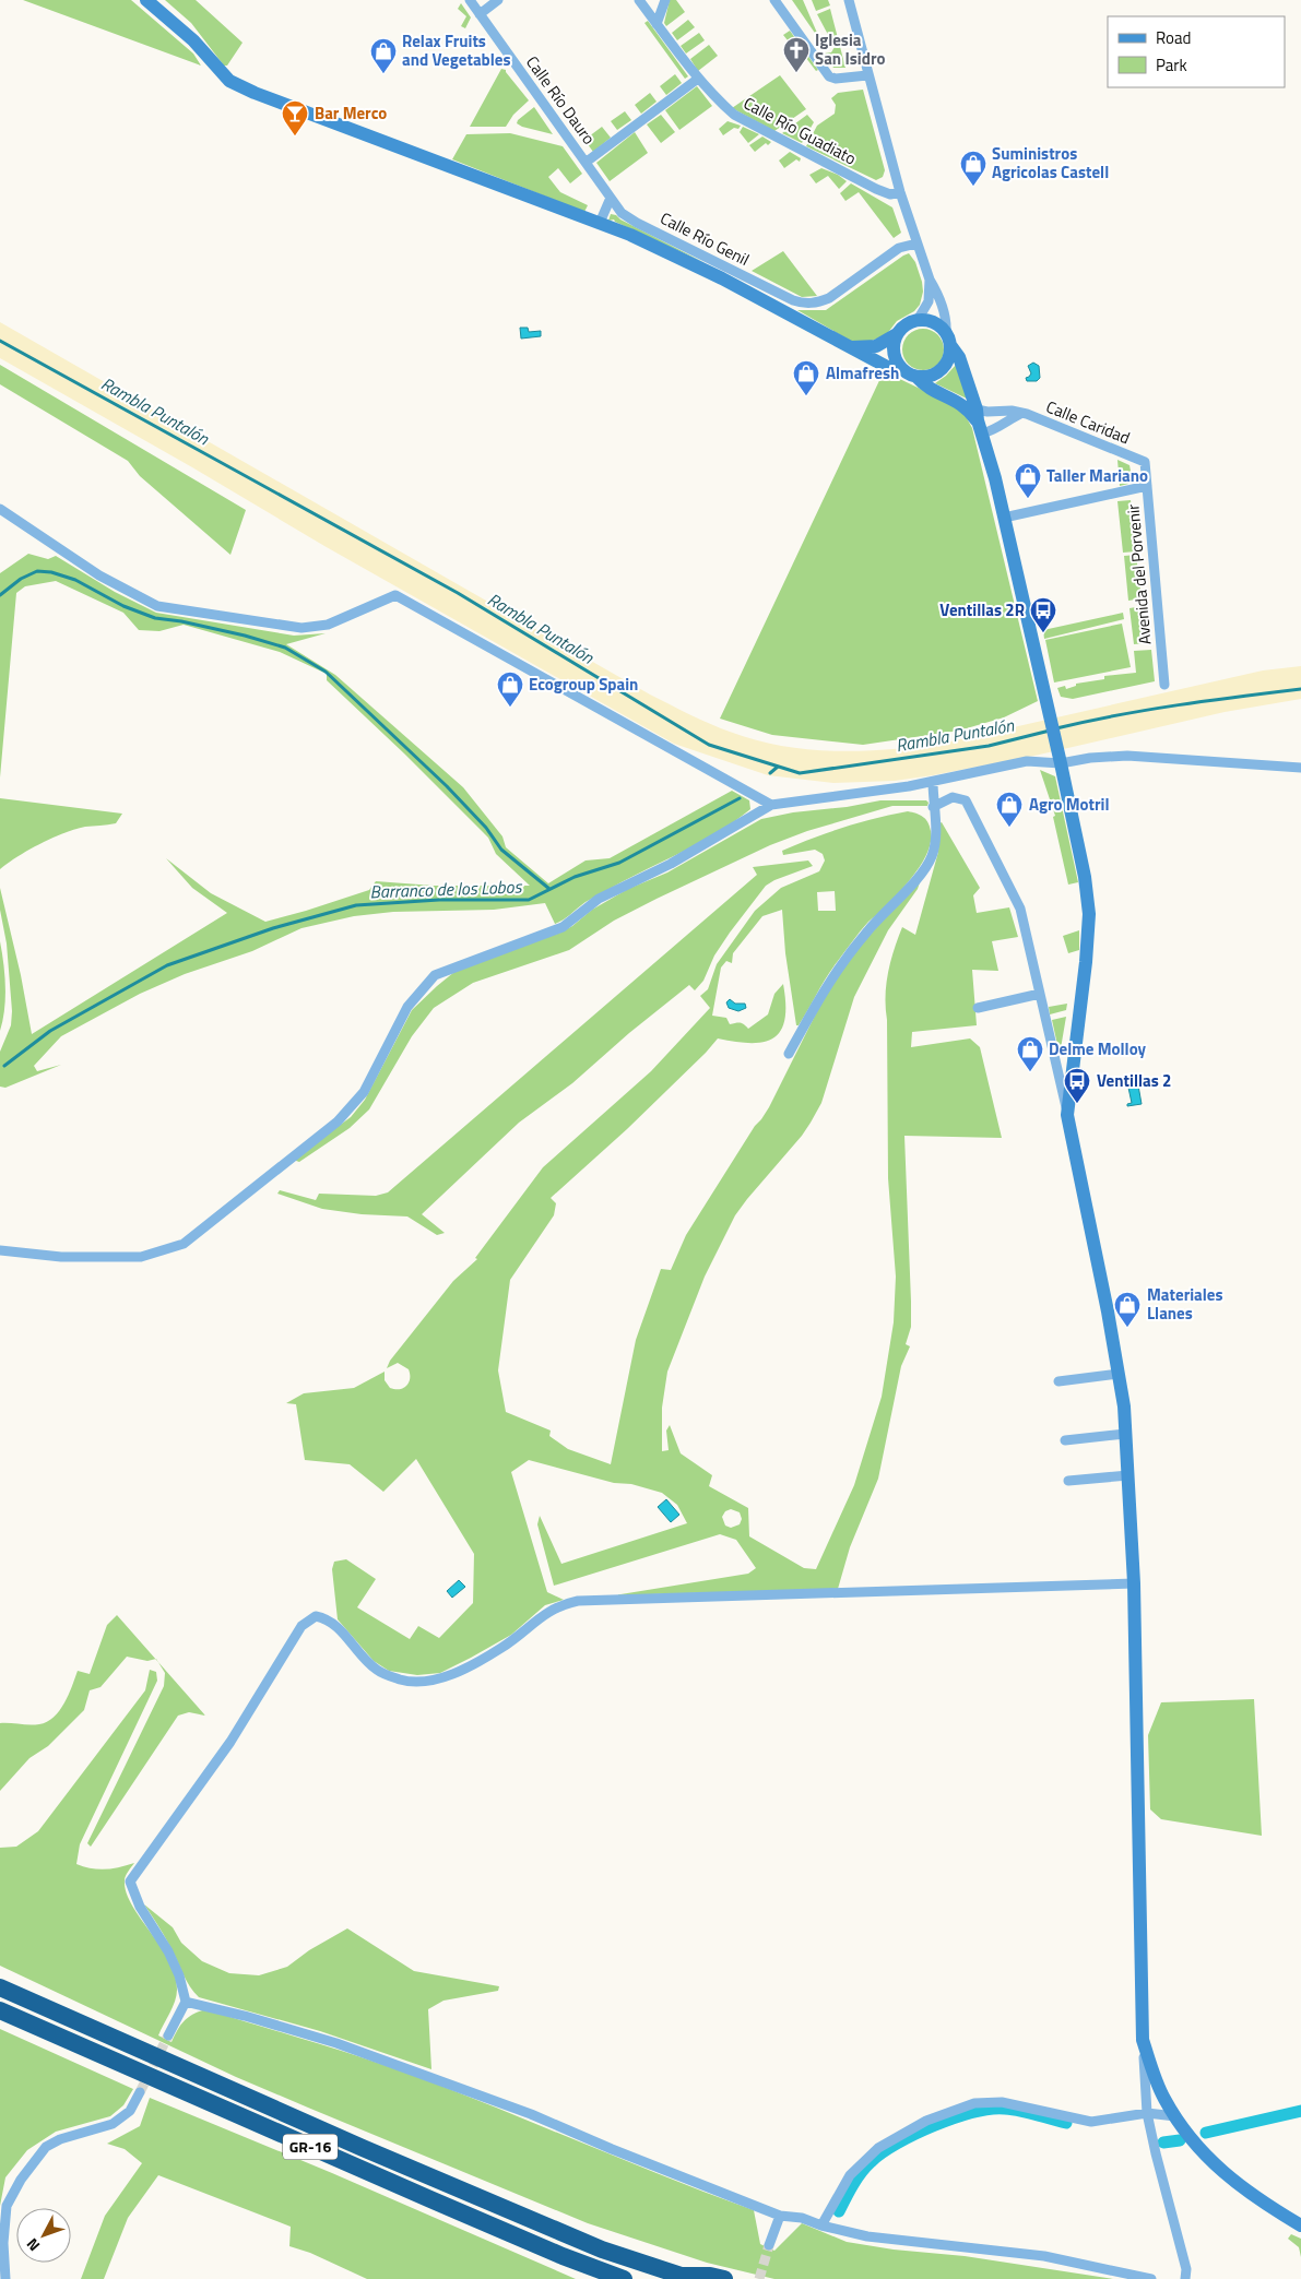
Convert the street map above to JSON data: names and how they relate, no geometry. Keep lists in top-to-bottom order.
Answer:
{
  "streets": {
    "highway": ["GR-16"],
    "street": [
      "Calle Río Dauro",
      "Calle Río Guadiato",
      "Calle Río Genil",
      "Calle Caridad",
      "Avenida del Porvenir"
    ]
  },
  "crossings": [
    ["Calle Río Dauro", "Calle Río Genil"],
    ["Calle Caridad", "Avenida del Porvenir"]
  ],
  "water": ["Rambla Puntalón", "Barranco de los Lobos"],
  "places": {
    "church": ["Iglesia San Isidro"],
    "shop": [
      "Relax Fruits and Vegetables",
      "Suministros Agricolas Castell",
      "Almafresh",
      "Taller Mariano",
      "Ecogroup Spain",
      "Agro Motril",
      "Delme Molloy",
      "Materiales Llanes"
    ],
    "bar": ["Bar Merco"],
    "bus stop": ["Ventillas 2R", "Ventillas 2"]
  },
  "legend": ["Road", "Park"],
  "north": "bottom left"
}
